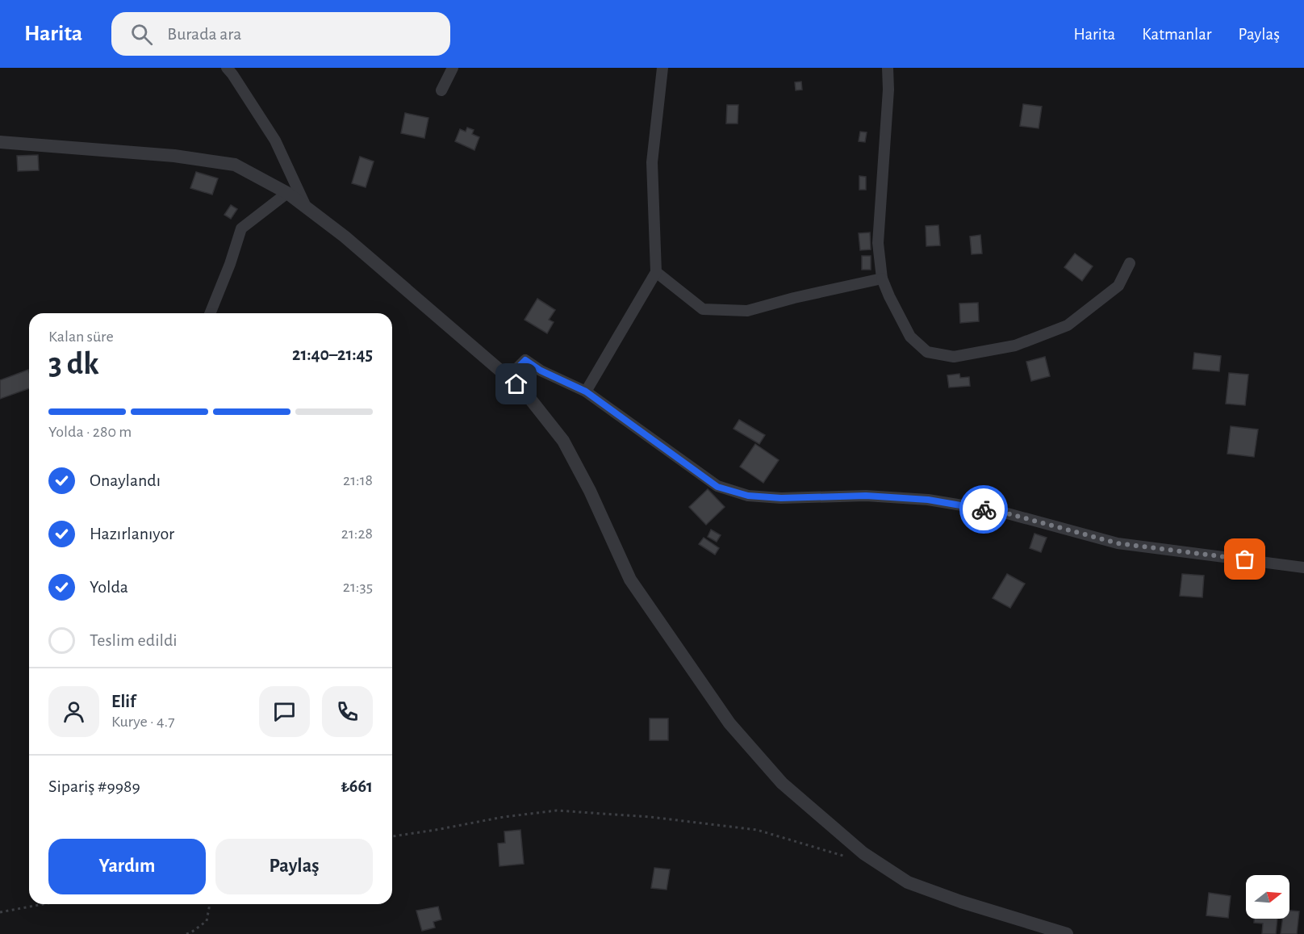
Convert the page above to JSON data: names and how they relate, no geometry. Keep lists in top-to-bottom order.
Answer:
{
  "north": "right",
  "page": {
    "header": "Harita",
    "search": "Burada ara",
    "nav": ["Harita", "Katmanlar", "Paylaş"],
    "heading": ["3 dk", "Kalan süre", "21:40–21:45"],
    "panel": [
      "Elif",
      "Kurye · 4.7",
      "Sipariş #9989",
      "₺661"
    ],
    "bar": "Yolda · 280 m",
    "list": [
      ["Onaylandı", "21:18"],
      ["Hazırlanıyor", "21:28"],
      ["Yolda", "21:35"],
      "Teslim edildi"
    ],
    "buttons": ["Yardım", "Paylaş"]
  }
}
